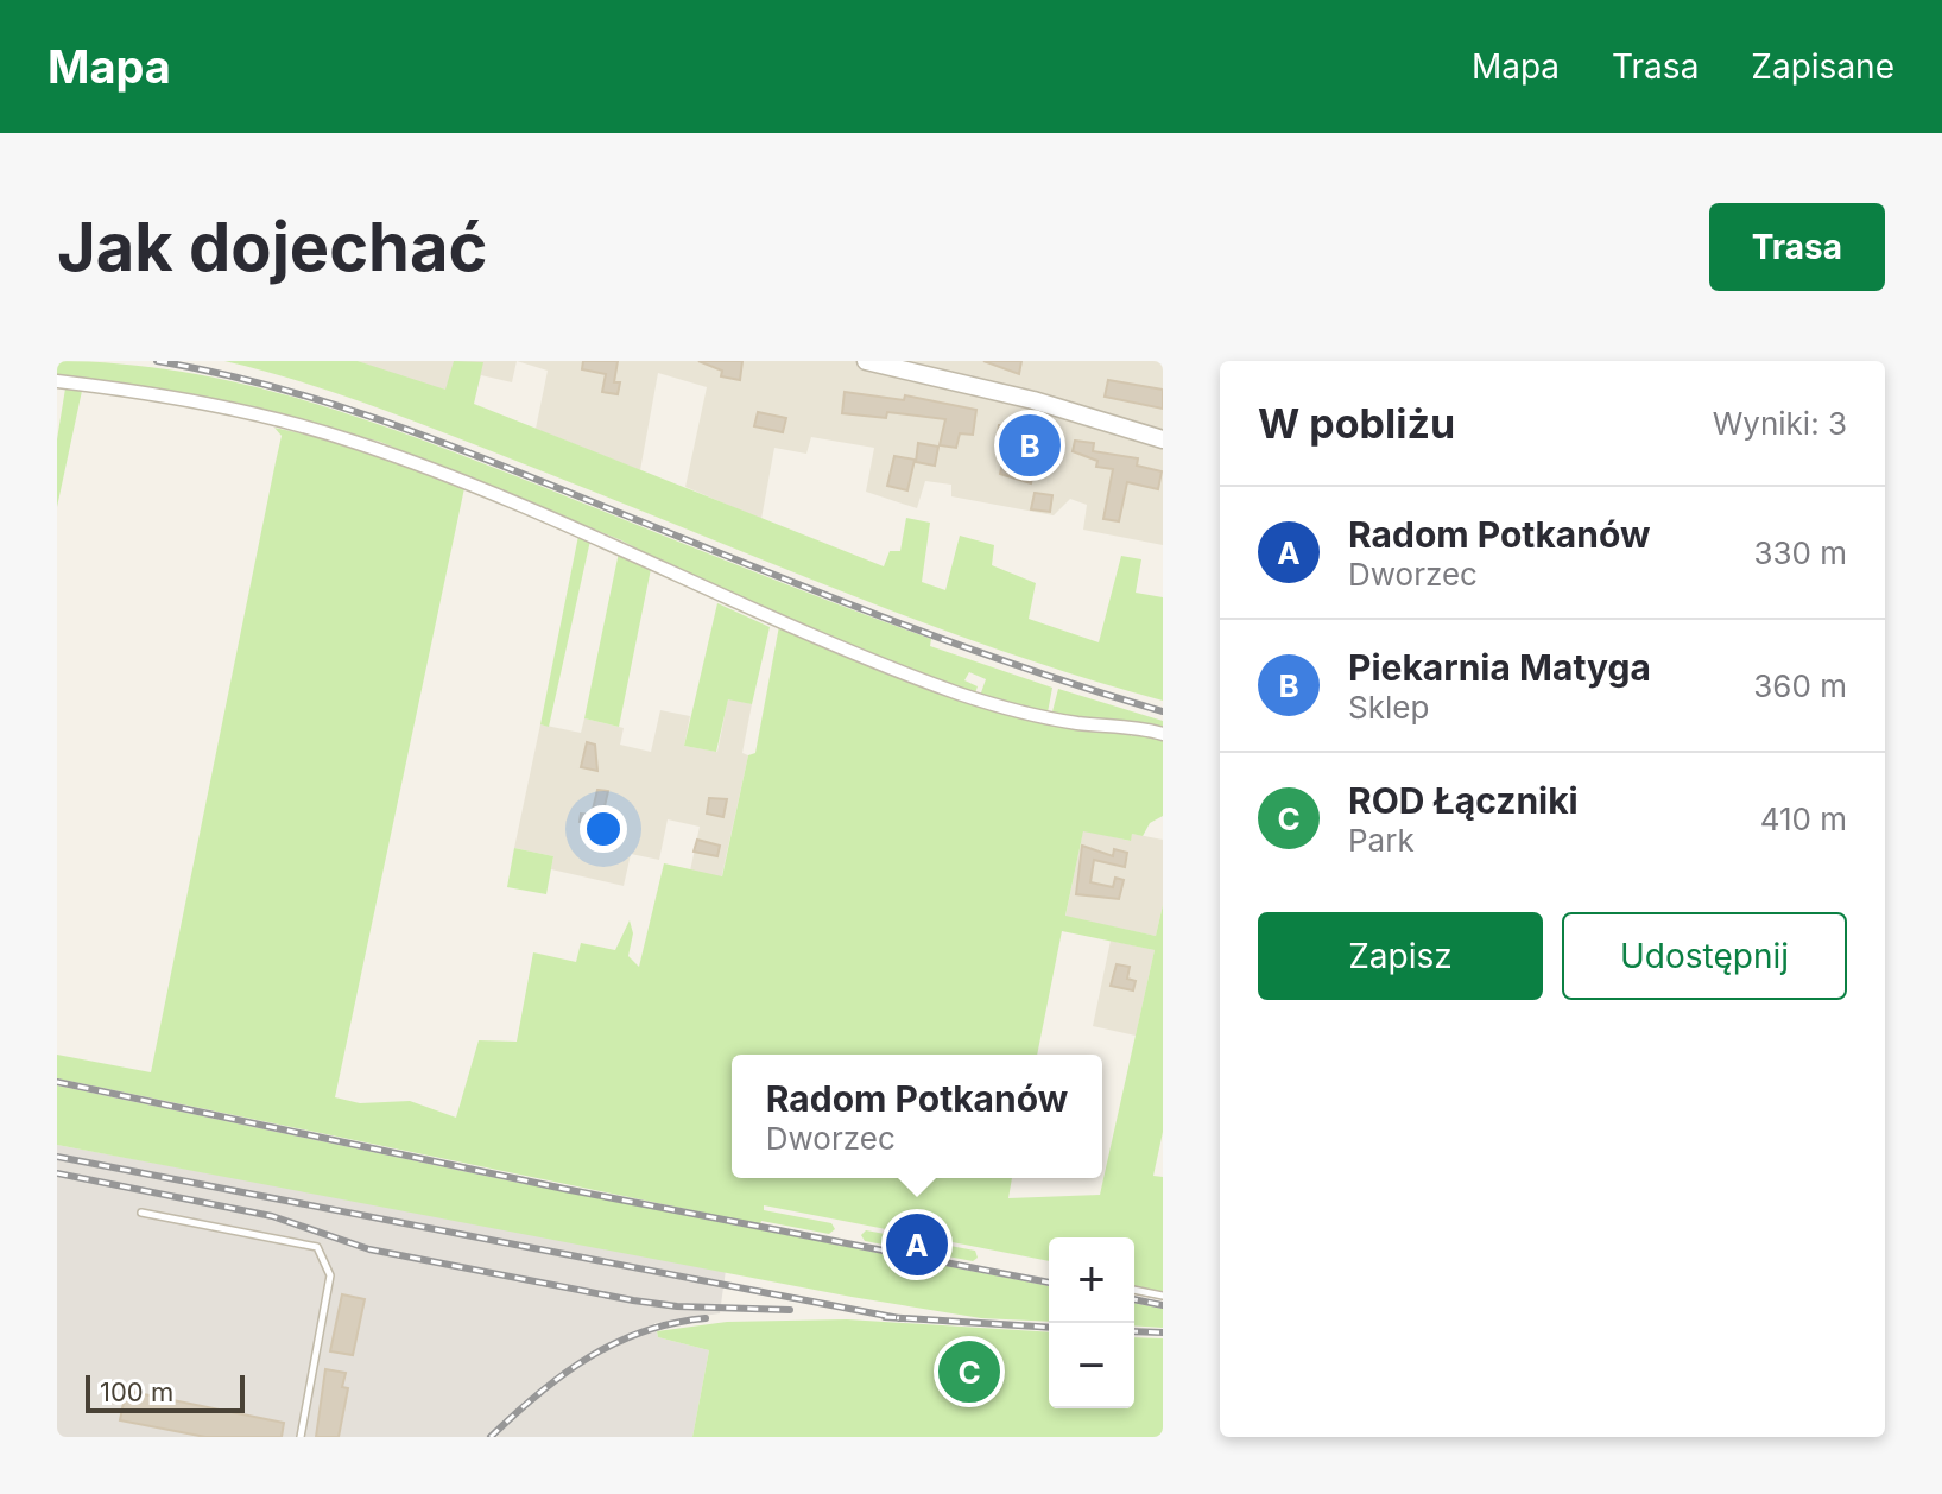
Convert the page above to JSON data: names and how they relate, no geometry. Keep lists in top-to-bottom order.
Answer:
{
  "scale_bar": "100 m",
  "page": {
    "header": "Mapa",
    "nav": ["Mapa", "Trasa", "Zapisane"],
    "buttons": [
      "Trasa",
      ["Zapisz", "Udostępnij"]
    ],
    "title": "Jak dojechać",
    "heading": ["W pobliżu", "Wyniki: 3"],
    "pins": ["B", "A", "C"],
    "list": [
      {
        "mark": "A",
        "name": "Radom Potkanów",
        "note": "Dworzec",
        "value": "330 m"
      },
      {
        "mark": "B",
        "name": "Piekarnia Matyga",
        "note": "Sklep",
        "value": "360 m"
      },
      {
        "mark": "C",
        "name": "ROD Łączniki",
        "note": "Park",
        "value": "410 m"
      }
    ],
    "popup": ["Radom Potkanów", "Dworzec"],
    "map_buttons": ["+", "−"],
    "scale": "100 m"
  }
}
